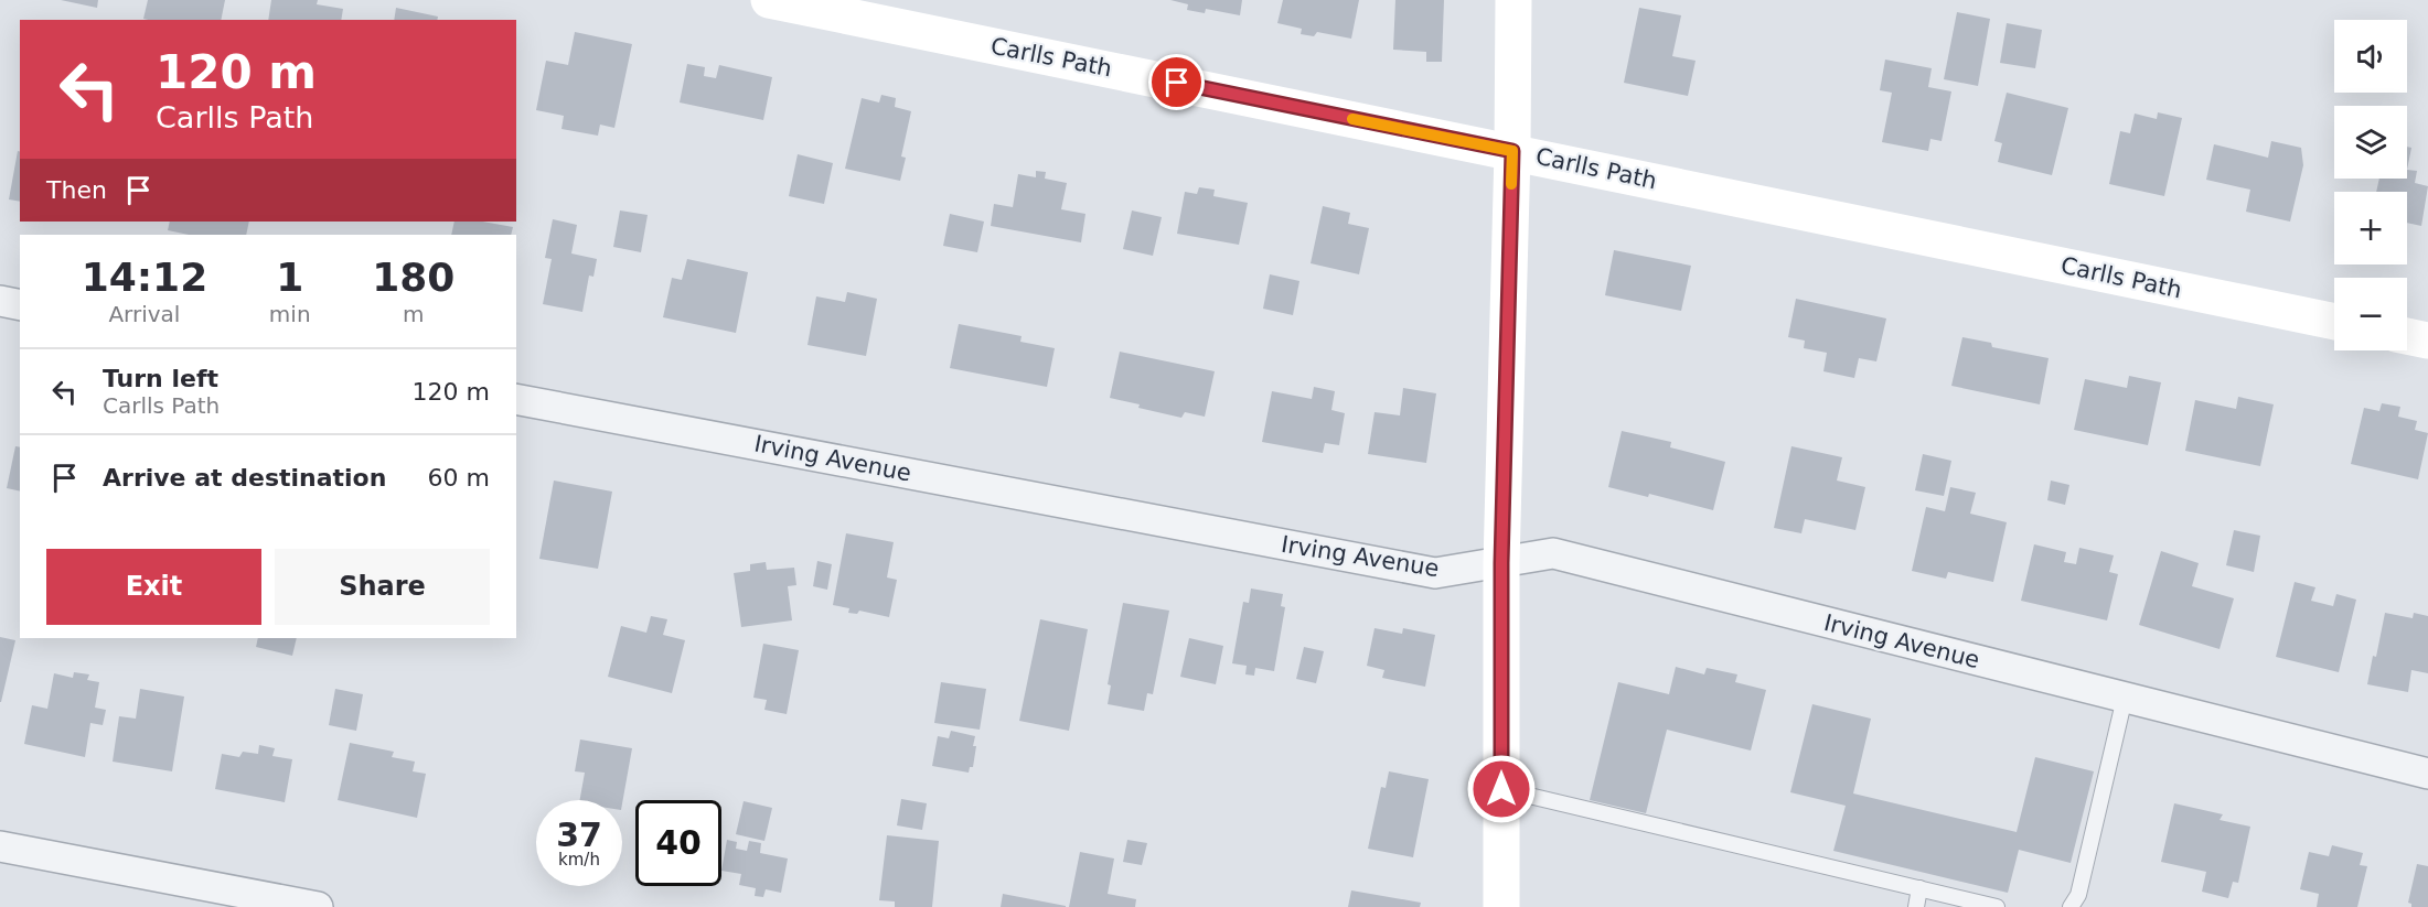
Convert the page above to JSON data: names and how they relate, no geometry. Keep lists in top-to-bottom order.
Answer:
{
  "streets": {
    "street": ["Carlls Path", "Irving Avenue"]
  },
  "page": {
    "map_buttons": ["+", "−"],
    "turn": ["120 m", "Carlls Path"],
    "then": "Then",
    "eta": [
      "14:12",
      "Arrival",
      "1",
      "min",
      "180",
      "m"
    ],
    "list": [
      {
        "name": "Turn left",
        "note": "Carlls Path",
        "value": "120 m"
      },
      {
        "name": "Arrive at destination",
        "value": "60 m"
      }
    ],
    "buttons": ["Exit", "Share"],
    "speed": "37 km/h",
    "limit": "40"
  }
}
